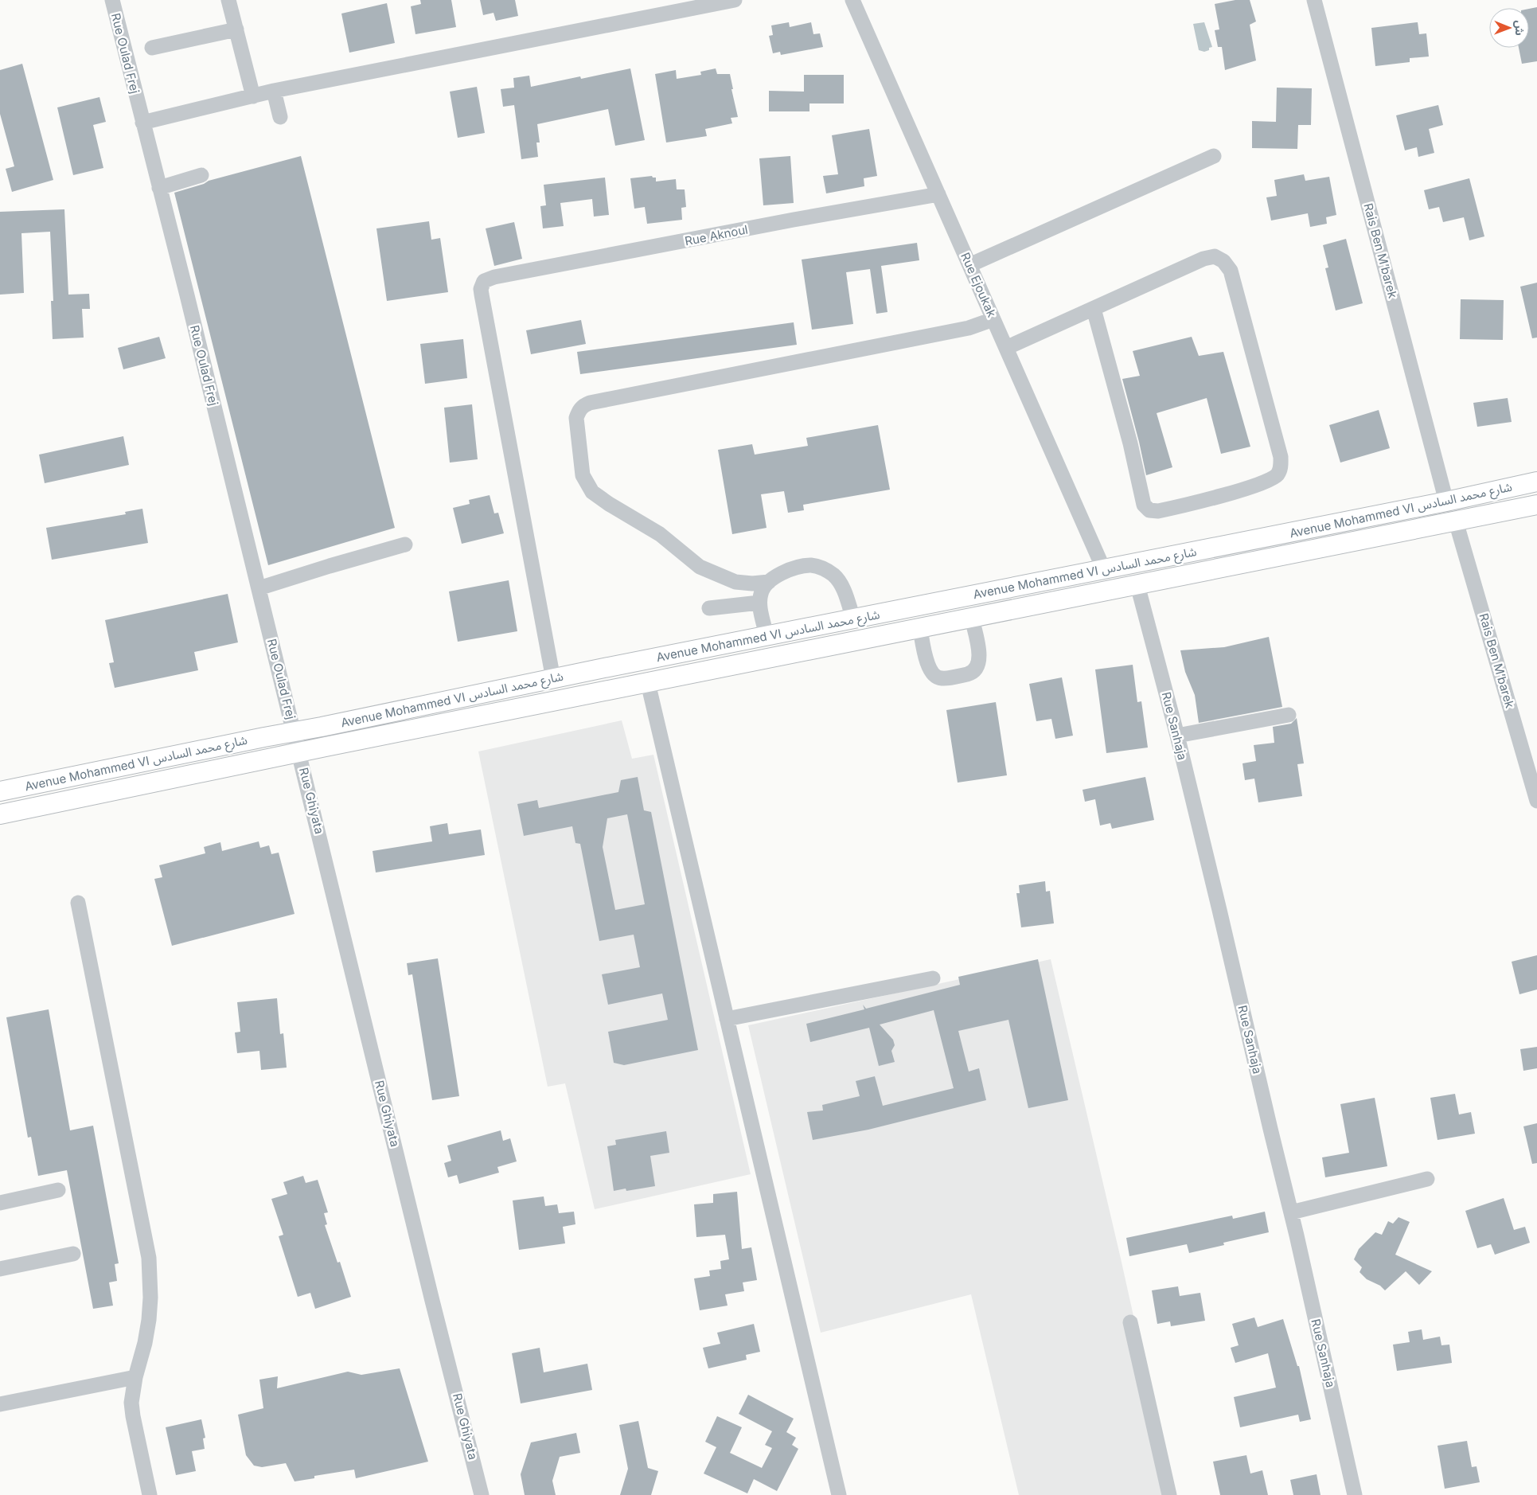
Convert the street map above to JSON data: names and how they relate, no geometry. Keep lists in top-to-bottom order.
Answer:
{
  "streets": {
    "main road": ["Avenue Mohammed VI شارع محمد السادس"],
    "street": [
      "Rue Oulad Frej",
      "Rue Aknoul",
      "Rais Ben M’barek",
      "Rue Ejoukak",
      "Rue Sanhaja",
      "Rue Ghiyata"
    ]
  },
  "crossings": [
    ["Rue Oulad Frej", "Avenue Mohammed VI شارع محمد السادس"],
    ["Rue Oulad Frej", "Rue Ghiyata"],
    ["Rue Aknoul", "Rue Ejoukak"],
    ["Rue Aknoul", "Avenue Mohammed VI شارع محمد السادس"],
    ["Rais Ben M’barek", "Avenue Mohammed VI شارع محمد السادس"],
    ["Rue Ejoukak", "Avenue Mohammed VI شارع محمد السادس"],
    ["Avenue Mohammed VI شارع محمد السادس", "Rue Sanhaja"],
    ["Avenue Mohammed VI شارع محمد السادس", "Rue Ghiyata"]
  ],
  "north": "right"
}
